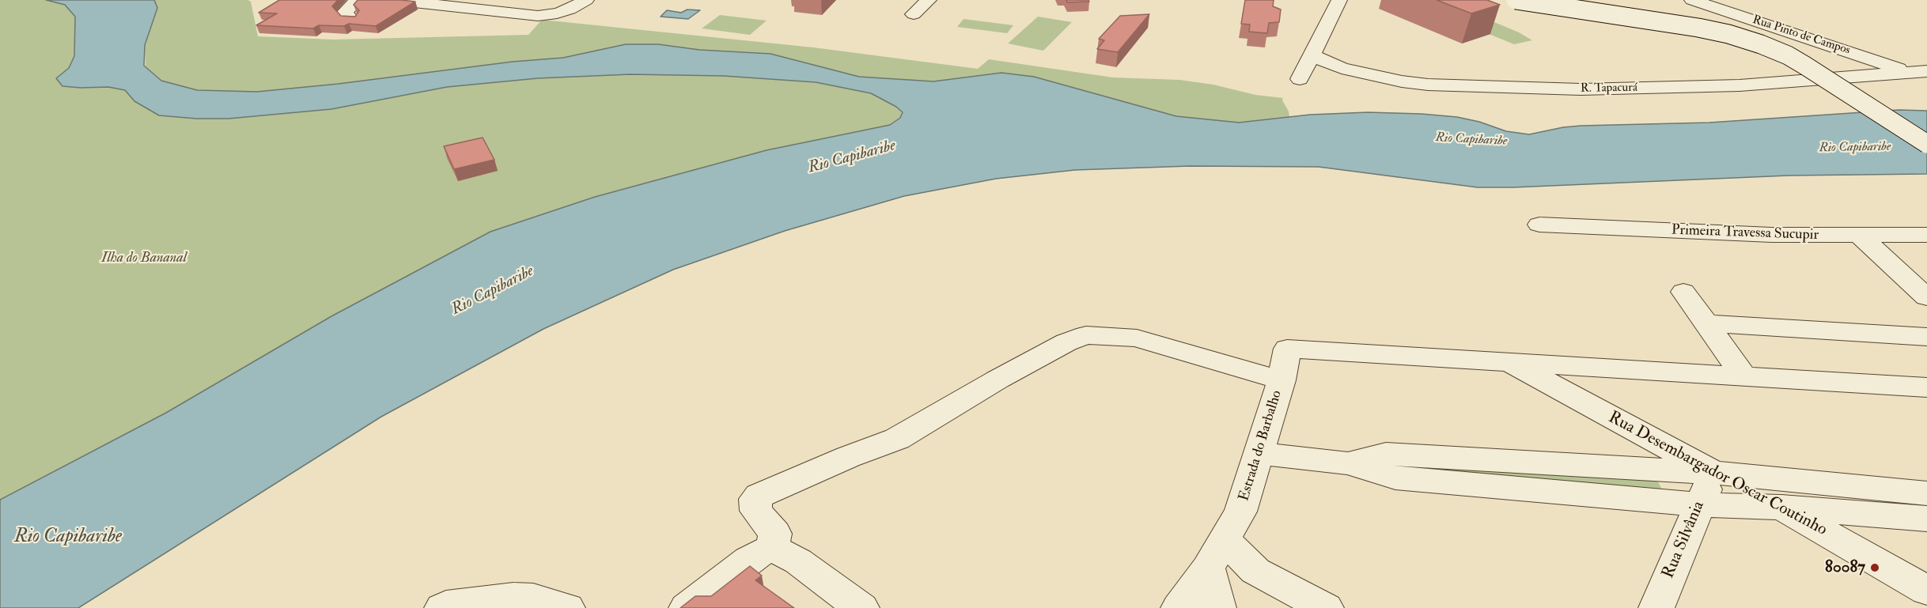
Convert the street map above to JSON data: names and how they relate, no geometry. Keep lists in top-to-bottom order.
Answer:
{
  "streets": {
    "street": [
      "Rua Pinto de Campos",
      "R. Tapacurá",
      "Primeira Travessa Sucupir",
      "Estrada do Barbalho",
      "Rua Desembargador Oscar Coutinho",
      "Rua Silvânia"
    ]
  },
  "crossings": [
    ["Rua Pinto de Campos", "R. Tapacurá"],
    ["Estrada do Barbalho", "Rua Desembargador Oscar Coutinho"],
    ["Rua Desembargador Oscar Coutinho", "Rua Silvânia"]
  ],
  "water": ["Rio Capibaribe"],
  "parks": ["Ilha do Bananal"],
  "places": ["80087"]
}
